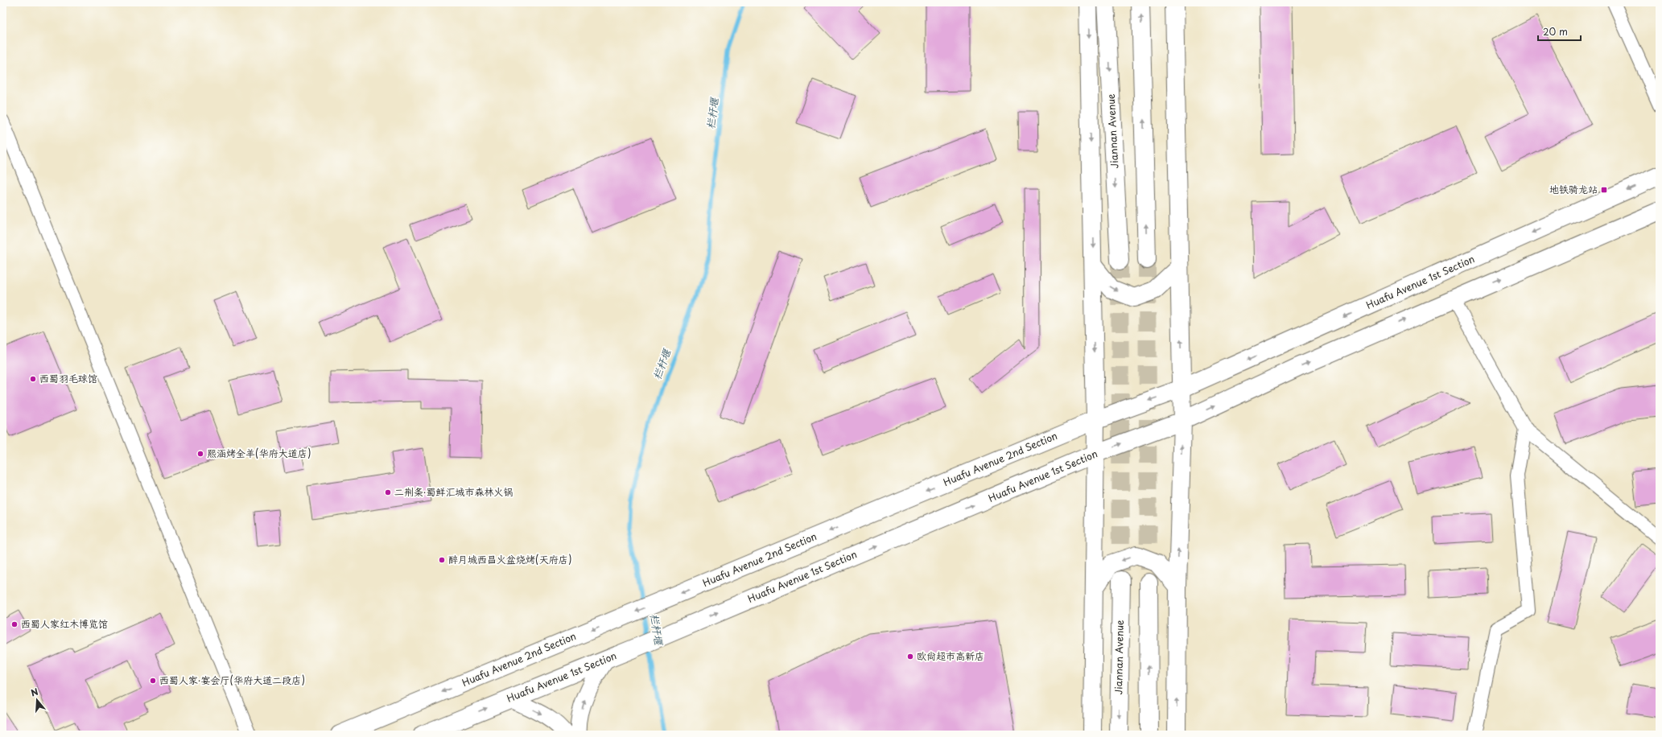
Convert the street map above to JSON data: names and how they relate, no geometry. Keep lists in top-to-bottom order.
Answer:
{
  "streets": {
    "main road": ["Jiannan Avenue", "Huafu Avenue 1st Section", "Huafu Avenue 2nd Section"]
  },
  "crossings": [
    ["Huafu Avenue 1st Section", "Huafu Avenue 2nd Section"]
  ],
  "one_way": ["Huafu Avenue 2nd Section"],
  "water": ["栏杆堰"],
  "places": {
    "transit": ["地铁骑龙站"],
    "other": [
      "西蜀羽毛球馆",
      "熙涵烤全羊(华府大道店)",
      "二荆条·蜀鲜汇城市森林火锅",
      "醉月城西昌火盆烧烤(天府店)",
      "西蜀人家红木博览馆",
      "欧尚超市高新店",
      "西蜀人家·宴会厅(华府大道二段店)"
    ]
  },
  "scale_bar": "20 m",
  "north": "top"
}
